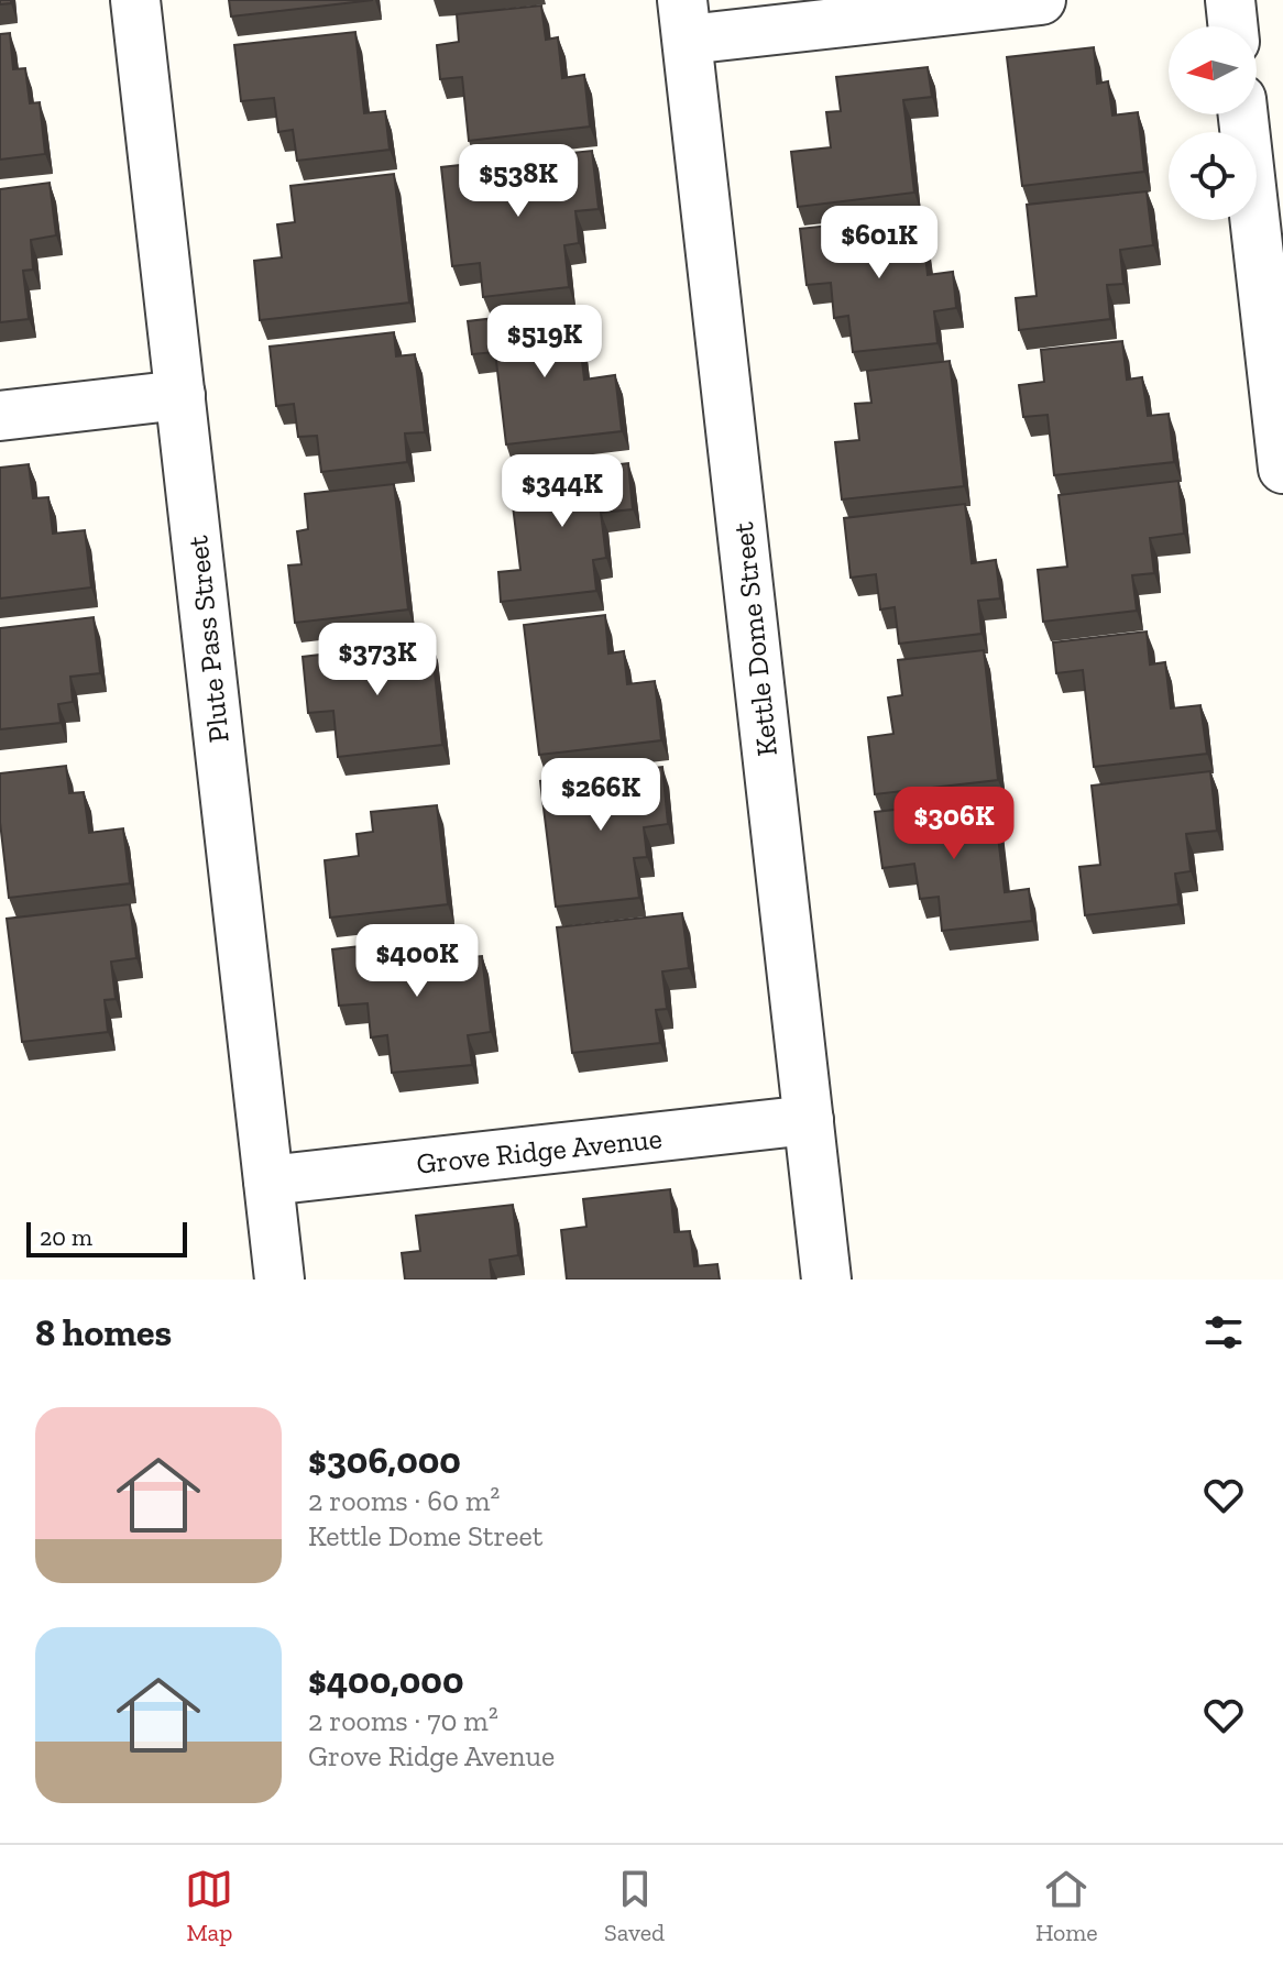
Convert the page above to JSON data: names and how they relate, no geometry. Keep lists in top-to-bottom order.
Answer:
{
  "streets": {
    "street": ["Plute Pass Street", "Kettle Dome Street", "Grove Ridge Avenue"]
  },
  "crossings": [
    ["Plute Pass Street", "Grove Ridge Avenue"],
    ["Kettle Dome Street", "Grove Ridge Avenue"]
  ],
  "scale_bar": "20 m",
  "north": "left",
  "page": {
    "price": [
      "$538K",
      "$601K",
      "$519K",
      "$344K",
      "$373K",
      "$266K",
      "$306K",
      "$400K"
    ],
    "scale": "20 m",
    "heading": "8 homes",
    "list": [
      {
        "name": "$306,000",
        "note": "2 rooms · 60 m² · Kettle Dome Street"
      },
      {
        "name": "$400,000",
        "note": "2 rooms · 70 m² · Grove Ridge Avenue"
      }
    ],
    "tabs": ["Map", "Saved", "Home"]
  }
}
